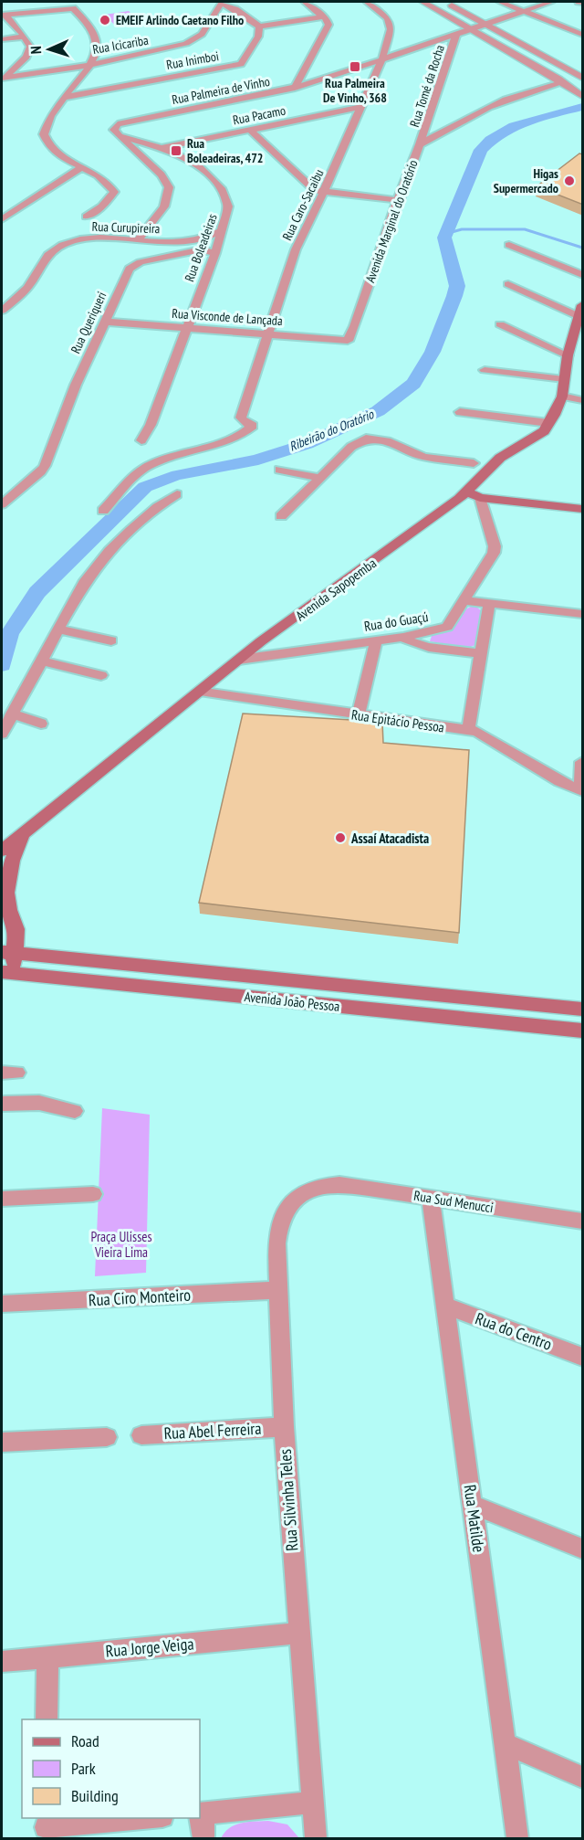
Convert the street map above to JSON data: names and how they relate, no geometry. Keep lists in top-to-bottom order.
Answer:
{
  "streets": {
    "main road": ["Avenida Sapopemba", "Avenida João Pessoa"],
    "street": [
      "Rua Icicariba",
      "Rua Inimboi",
      "Rua Tomé da Rocha",
      "Rua Palmeira de Vinho",
      "Rua Pacamo",
      "Rua Caro-Sacaibu",
      "Avenida Marginal do Oratório",
      "Rua Curupireira",
      "Rua Boleadeiras",
      "Rua Visconde de Lançada",
      "Rua Queriqueri",
      "Rua do Guaçú",
      "Rua Epitácio Pessoa",
      "Rua Sud Menucci",
      "Rua Ciro Monteiro",
      "Rua do Centro",
      "Rua Abel Ferreira",
      "Rua Silvinha Teles",
      "Rua Matilde",
      "Rua Jorge Veiga"
    ]
  },
  "crossings": [
    ["Rua Icicariba", "Rua Inimboi"],
    ["Rua Tomé da Rocha", "Rua Palmeira de Vinho"],
    ["Rua Tomé da Rocha", "Avenida Marginal do Oratório"],
    ["Rua Palmeira de Vinho", "Rua Caro-Sacaibu"],
    ["Rua Palmeira de Vinho", "Rua Boleadeiras"],
    ["Rua Pacamo", "Rua Caro-Sacaibu"],
    ["Rua Pacamo", "Rua Boleadeiras"],
    ["Rua Caro-Sacaibu", "Rua Visconde de Lançada"],
    ["Avenida Marginal do Oratório", "Rua Visconde de Lançada"],
    ["Rua Curupireira", "Rua Boleadeiras"],
    ["Rua Curupireira", "Rua Queriqueri"],
    ["Rua Boleadeiras", "Rua Visconde de Lançada"],
    ["Rua Boleadeiras", "Rua Queriqueri"],
    ["Rua Visconde de Lançada", "Rua Queriqueri"],
    ["Avenida Sapopemba", "Rua do Guaçú"],
    ["Avenida Sapopemba", "Rua Epitácio Pessoa"],
    ["Rua Sud Menucci", "Rua Silvinha Teles"],
    ["Rua Sud Menucci", "Rua Matilde"],
    ["Rua Ciro Monteiro", "Rua Silvinha Teles"],
    ["Rua do Centro", "Rua Matilde"],
    ["Rua Abel Ferreira", "Rua Silvinha Teles"],
    ["Rua Silvinha Teles", "Rua Jorge Veiga"]
  ],
  "water": ["Ribeirão do Oratório"],
  "parks": ["Praça Ulisses Vieira Lima"],
  "places": {
    "other": ["EMEIF Arlindo Caetano Filho", "Higas Supermercado", "Assaí Atacadista"],
    "transit": ["Rua Palmeira De Vinho, 368", "Rua Boleadeiras, 472"]
  },
  "legend": ["Road", "Park", "Building"],
  "north": "left"
}
